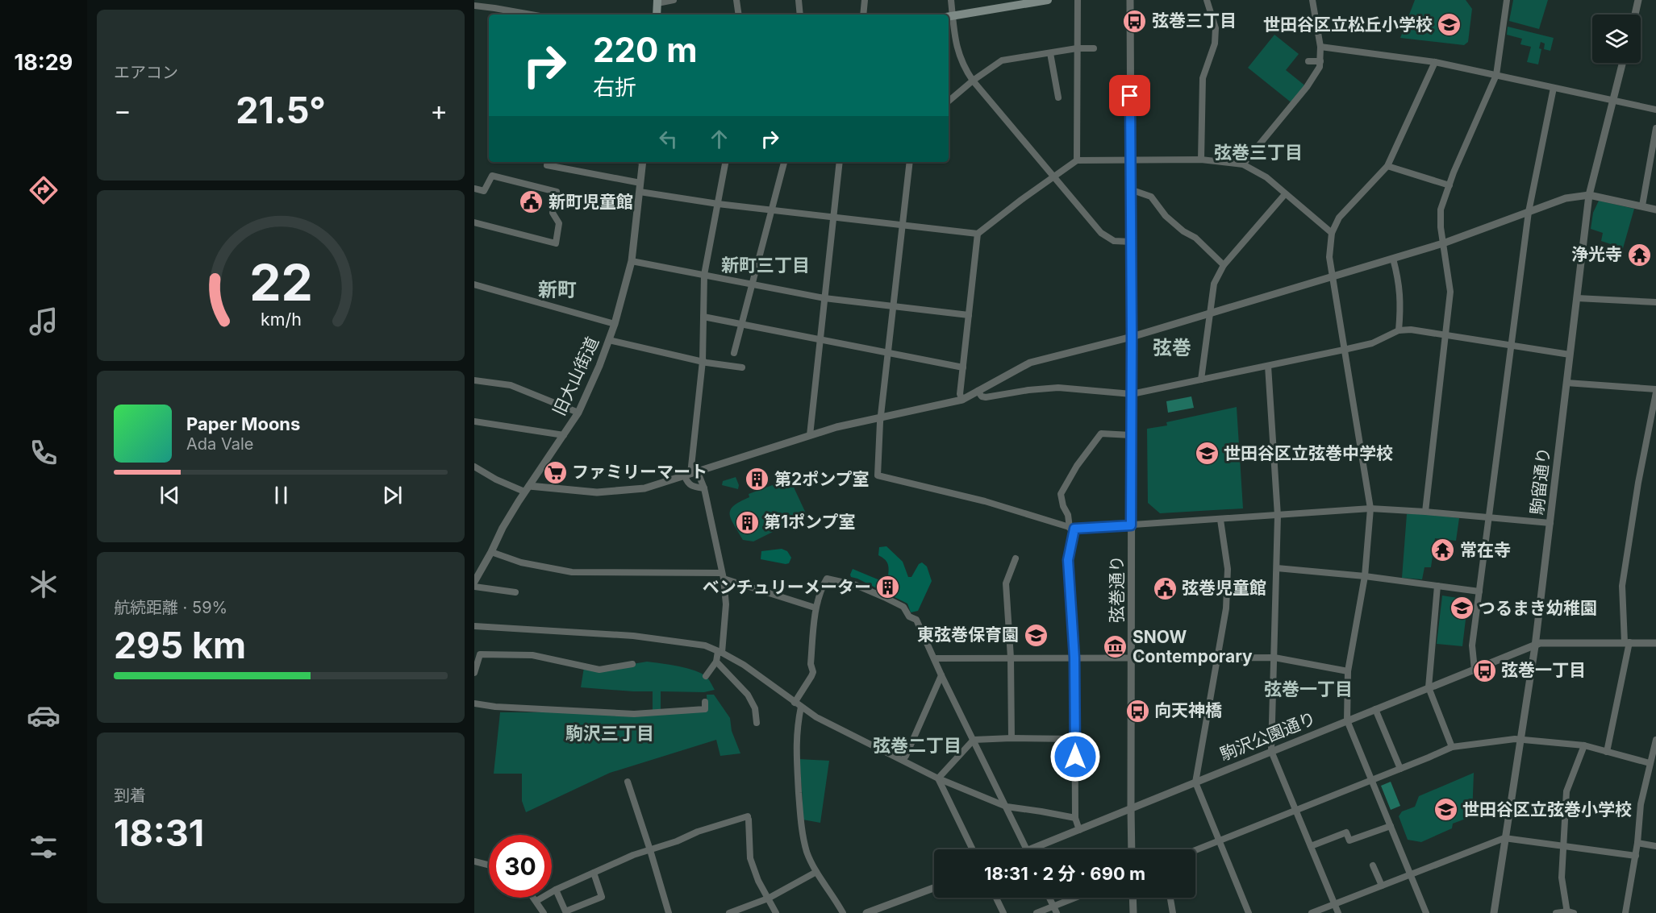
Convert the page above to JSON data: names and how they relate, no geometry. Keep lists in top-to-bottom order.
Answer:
{
  "streets": {
    "street": [
      "旧大山街道",
      "駒留通り",
      "弦巻通り",
      "駒沢公園通り"
    ]
  },
  "crossings": [
    ["駒留通り", "駒沢公園通り"],
    ["弦巻通り", "駒沢公園通り"]
  ],
  "districts": [
    "弦巻三丁目",
    "新町三丁目",
    "新町",
    "弦巻",
    "弦巻一丁目",
    "駒沢三丁目",
    "弦巻二丁目"
  ],
  "places": {
    "bus stop": ["弦巻三丁目", "弦巻一丁目", "向天神橋"],
    "school or university": [
      "世田谷区立松丘小学校",
      "世田谷区立弦巻中学校",
      "つるまき幼稚園",
      "東弦巻保育園",
      "世田谷区立弦巻小学校"
    ],
    "public building": ["新町児童館", "弦巻児童館"],
    "temple": ["浄光寺", "常在寺"],
    "supermarket": ["ファミリーマート"],
    "building": ["第2ポンプ室", "第1ポンプ室", "ベンチュリーメーター"],
    "museum": ["SNOW Contemporary"]
  },
  "page": {
    "tabs": "18:29",
    "tile": [
      "エアコン",
      ["航続距離 · 59%", "295 km"],
      ["到着", "18:31"]
    ],
    "turn": ["220 m", "右折"],
    "heat": ["−", "21.5°", "+"],
    "song": ["Paper Moons", "Ada Vale"],
    "limit": "30",
    "trip": "18:31 · 2 分 · 690 m",
    "gauge": ["22", "km/h"]
  }
}
